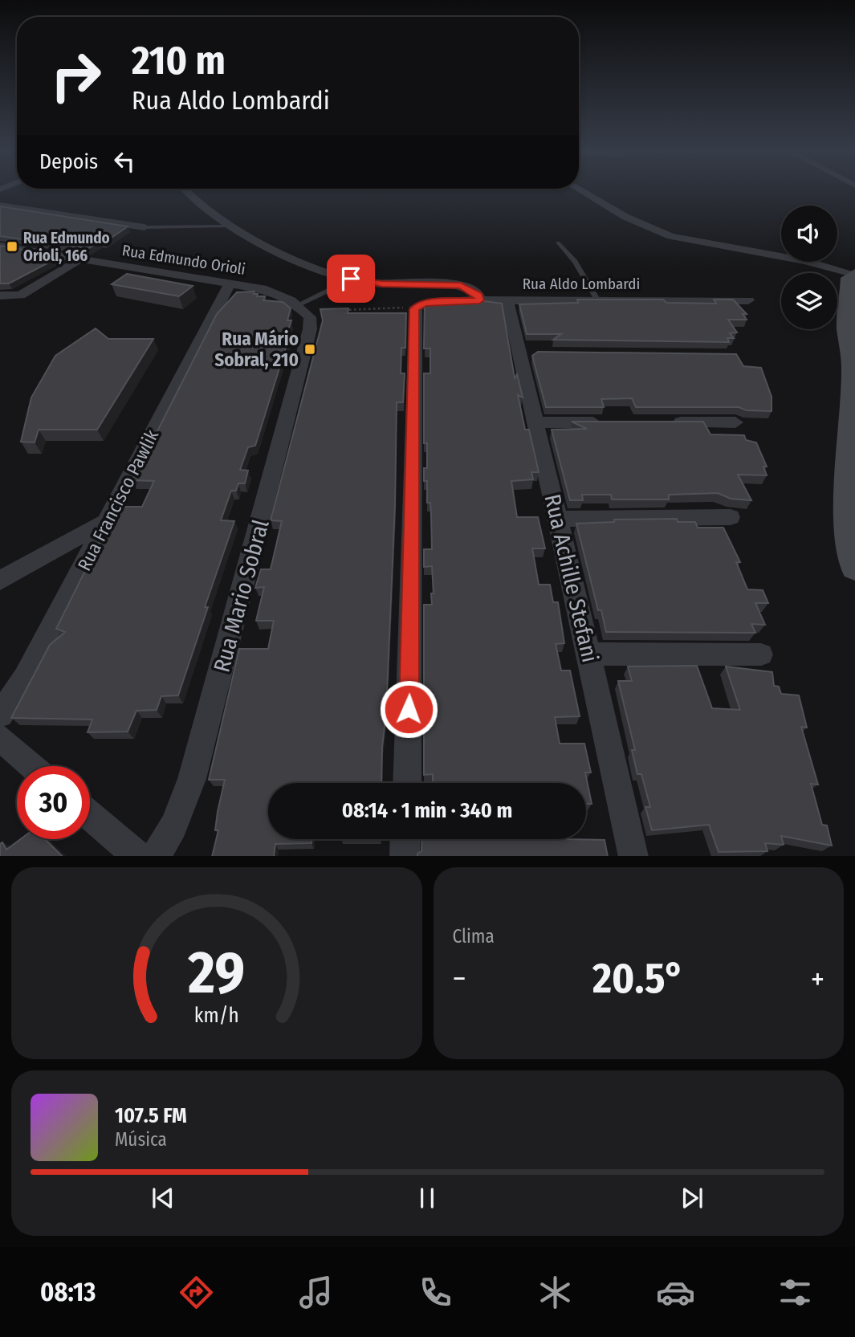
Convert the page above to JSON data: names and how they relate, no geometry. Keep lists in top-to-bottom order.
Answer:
{
  "streets": {
    "street": [
      "Rua Edmundo Orioli",
      "Rua Aldo Lombardi",
      "Rua Francisco Pawlik",
      "Rua Achille Stefani",
      "Rua Mario Sobral"
    ]
  },
  "crossings": [
    ["Rua Edmundo Orioli", "Rua Francisco Pawlik"],
    ["Rua Edmundo Orioli", "Rua Mario Sobral"],
    ["Rua Aldo Lombardi", "Rua Achille Stefani"]
  ],
  "places": {
    "transit": ["Rua Edmundo Orioli, 166", "Rua Mário Sobral, 210"]
  },
  "page": {
    "turn": ["210 m", "Rua Aldo Lombardi"],
    "then": "Depois",
    "limit": "30",
    "trip": "08:14 · 1 min · 340 m",
    "tile": "Clima",
    "heat": ["−", "20.5°", "+"],
    "song": ["107.5 FM", "Música"],
    "tabs": "08:13",
    "gauge": ["29", "km/h"]
  }
}
